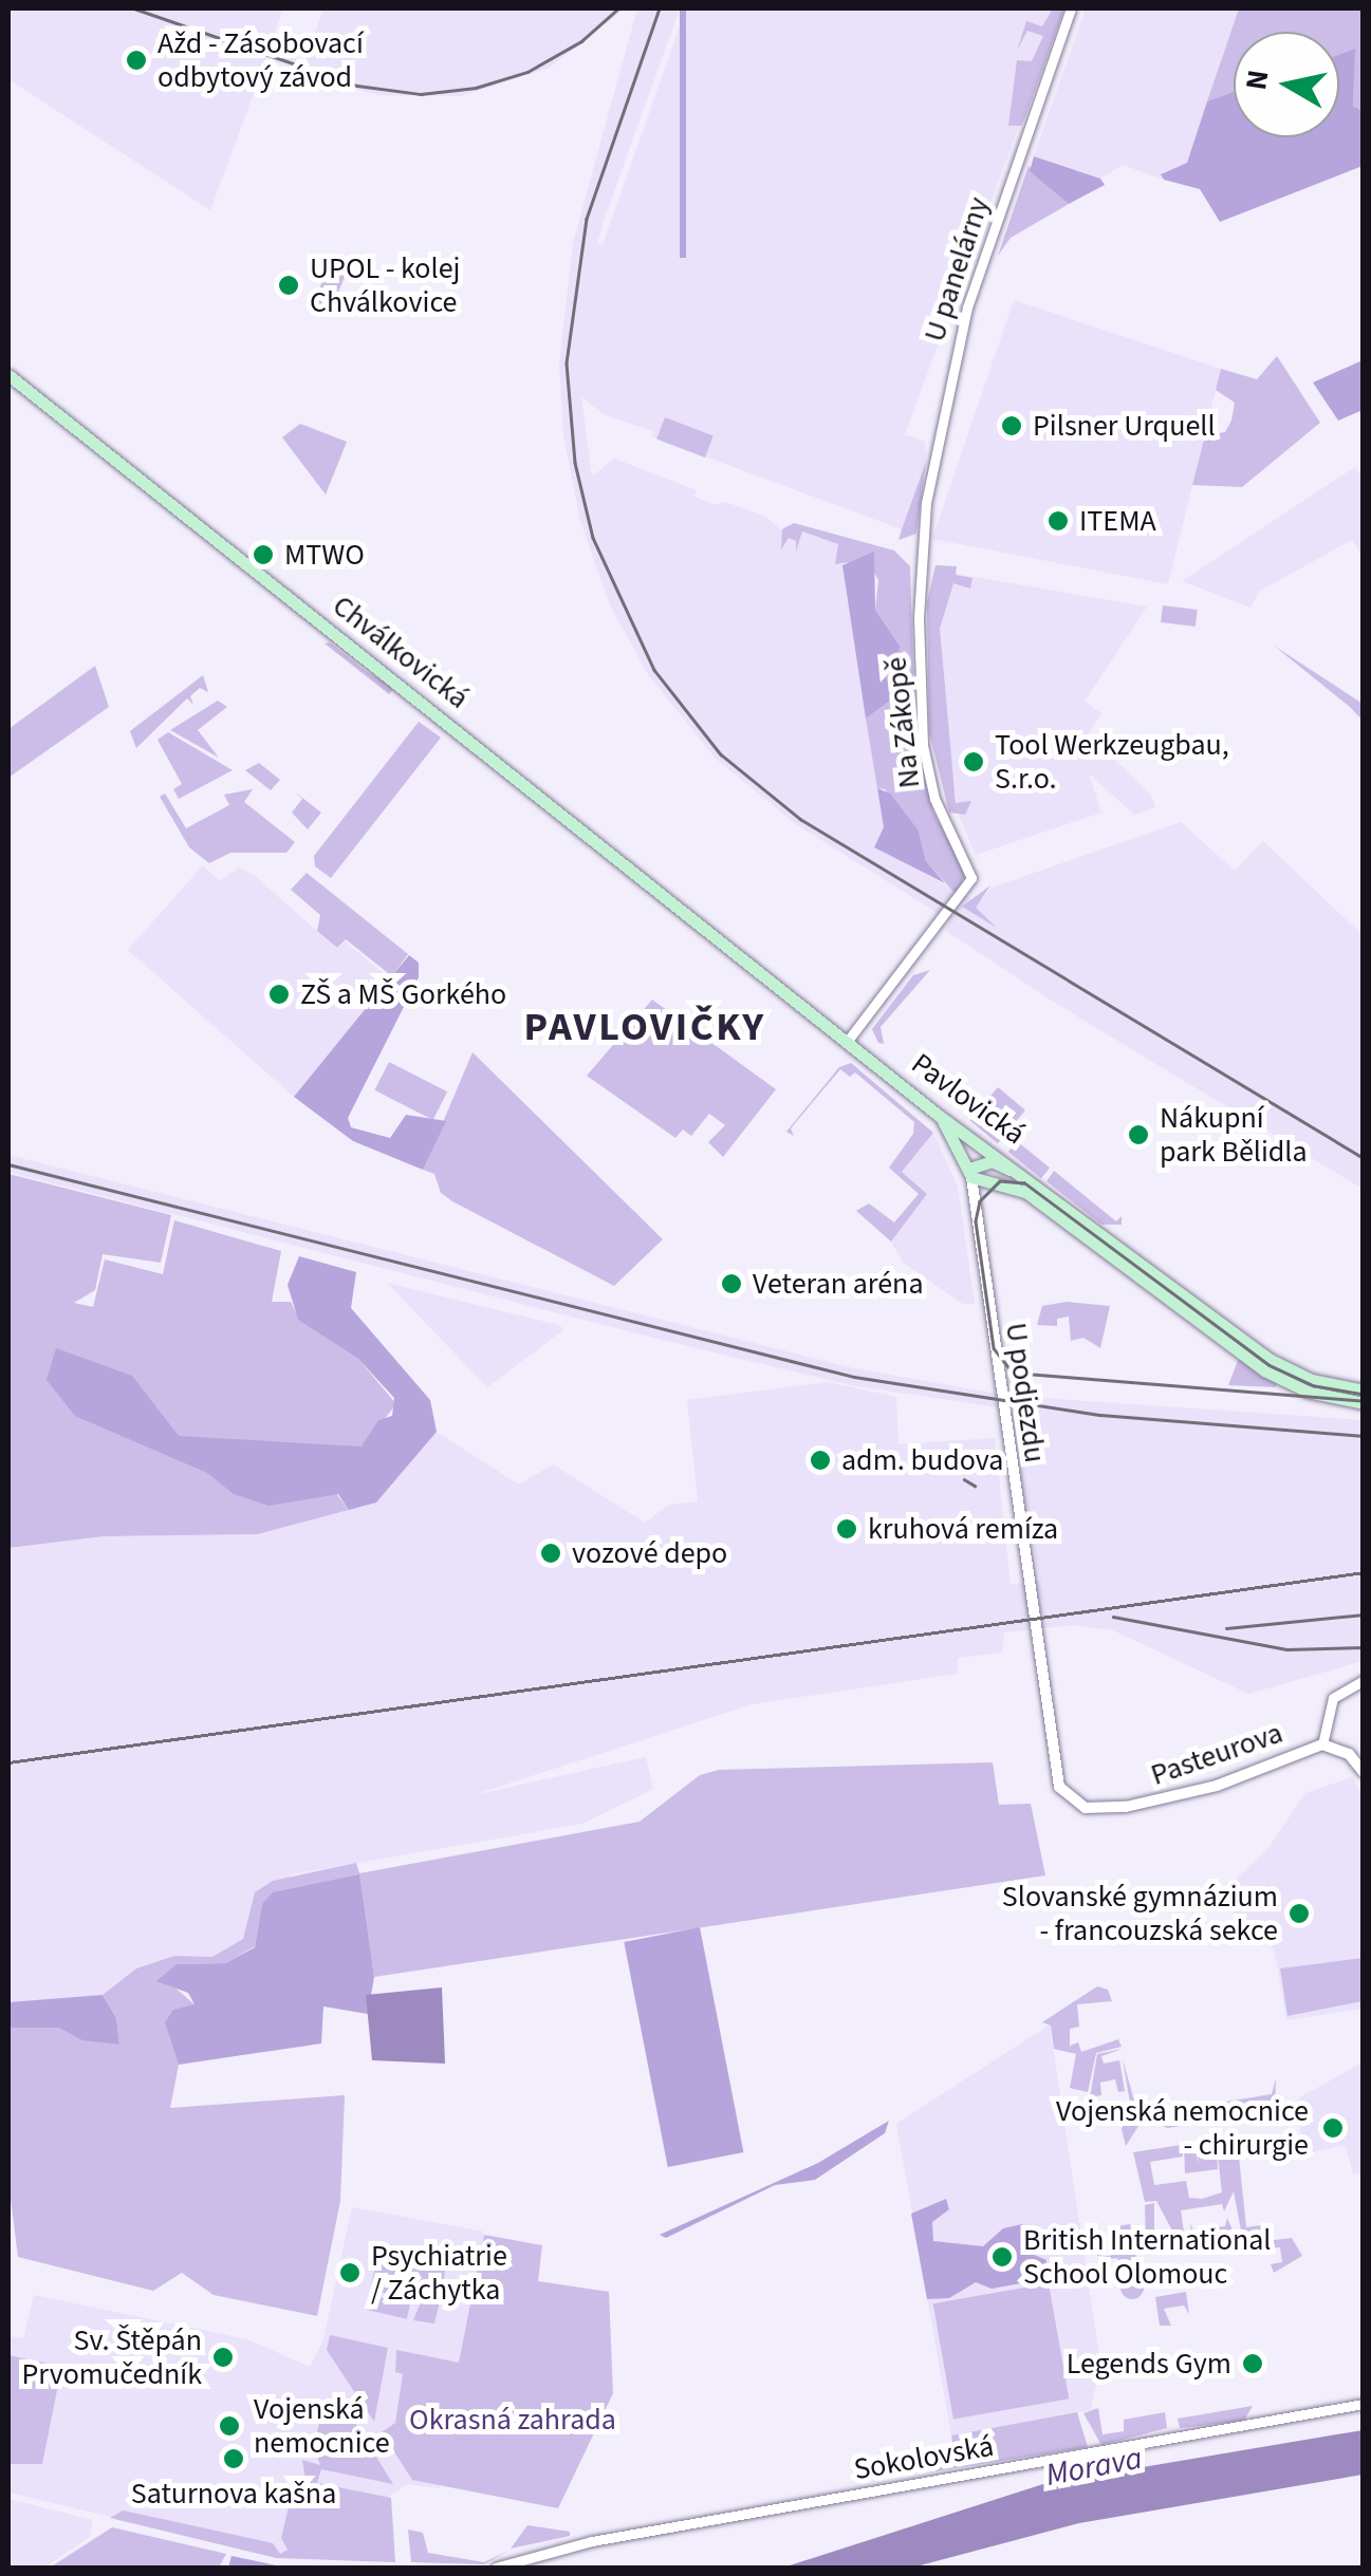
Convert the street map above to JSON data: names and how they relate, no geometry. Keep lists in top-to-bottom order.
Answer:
{
  "streets": {
    "main road": [
      "Chválkovická",
      "Pavlovická",
      "U podjezdu",
      "Pasteurova"
    ],
    "street": ["U panelárny", "Na Zákopě", "Sokolovská"]
  },
  "crossings": [
    ["U panelárny", "Na Zákopě"],
    ["Chválkovická", "Pavlovická"],
    ["Na Zákopě", "Pavlovická"],
    ["Pavlovická", "U podjezdu"],
    ["U podjezdu", "Pasteurova"]
  ],
  "districts": ["PAVLOVIČKY"],
  "water": ["Morava"],
  "parks": ["Okrasná zahrada"],
  "places": [
    "Ažd - Zásobovací odbytový závod",
    "UPOL - kolej Chválkovice",
    "Pilsner Urquell",
    "ITEMA",
    "MTWO",
    "Tool Werkzeugbau, S.r.o.",
    "ZŠ a MŠ Gorkého",
    "Nákupní park Bělidla",
    "Veteran aréna",
    "adm. budova",
    "kruhová remíza",
    "vozové depo",
    "Slovanské gymnázium - francouzská sekce",
    "Vojenská nemocnice - chirurgie",
    "British International School Olomouc",
    "Psychiatrie / Záchytka",
    "Sv. Štěpán Prvomučedník",
    "Legends Gym",
    "Vojenská nemocnice",
    "Saturnova kašna"
  ],
  "north": "left"
}
